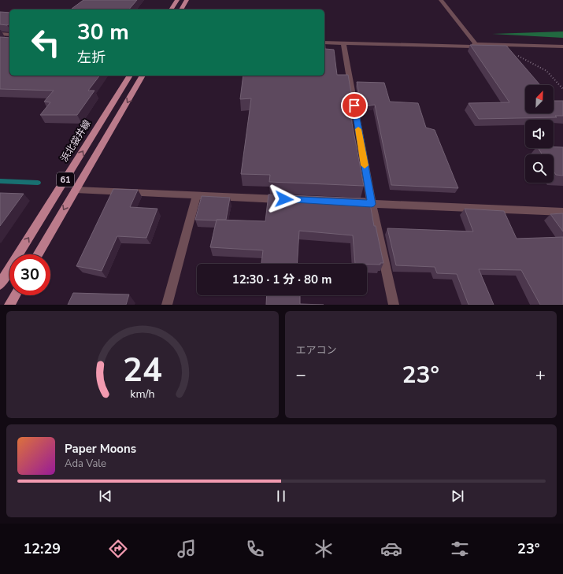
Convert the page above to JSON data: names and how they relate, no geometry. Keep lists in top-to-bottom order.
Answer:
{
  "streets": {
    "main road": ["浜北袋井線", "61"]
  },
  "north": "top right",
  "page": {
    "turn": ["30 m", "左折"],
    "limit": "30",
    "trip": "12:30 · 1 分 · 80 m",
    "tile": "エアコン",
    "heat": ["−", "23°", "+"],
    "song": ["Paper Moons", "Ada Vale"],
    "tabs": ["12:29", "23°"],
    "gauge": ["24", "km/h"]
  }
}
